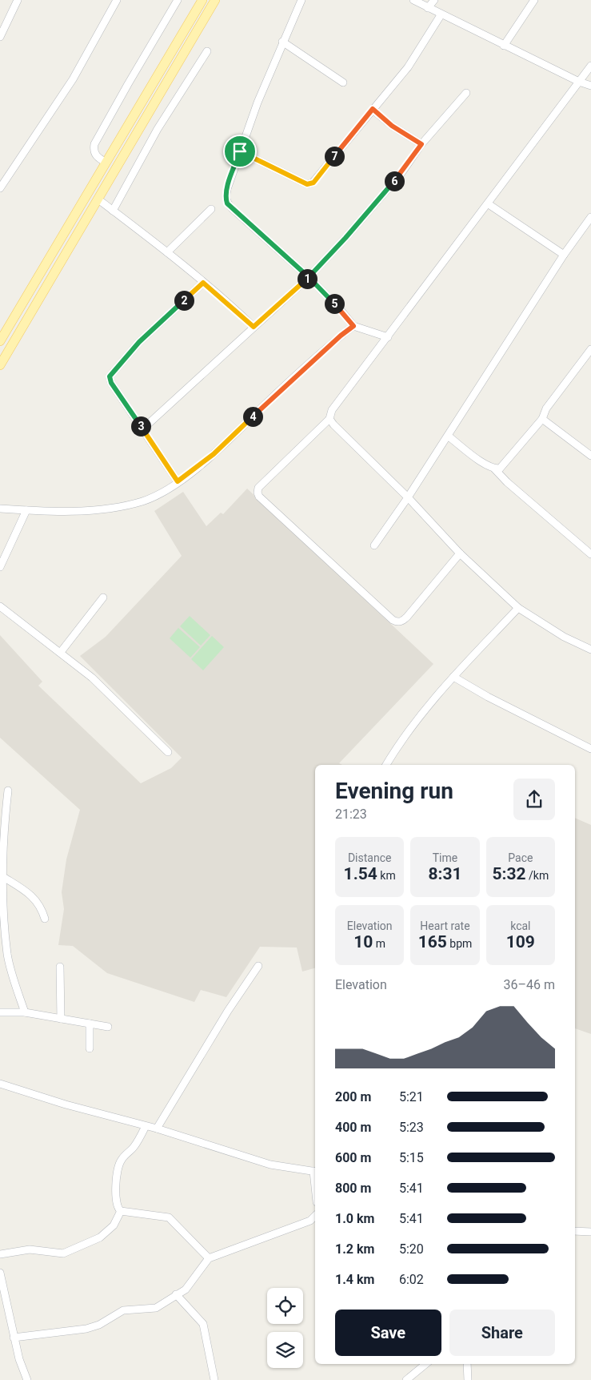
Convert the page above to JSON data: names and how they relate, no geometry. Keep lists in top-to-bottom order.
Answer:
{
  "page": {
    "pins": [
      "7",
      "6",
      "1",
      "2",
      "5",
      "4",
      "3"
    ],
    "heading": ["Evening run", "21:23"],
    "stats": [
      ["Distance", "1.54 km"],
      ["Time", "8:31"],
      ["Pace", "5:32 /km"],
      ["Elevation", "10 m"],
      ["Heart rate", "165 bpm"],
      ["kcal", "109"]
    ],
    "chart": ["Elevation", "36–46 m"],
    "list": [
      {
        "name": "200 m",
        "note": "5:21"
      },
      {
        "name": "400 m",
        "note": "5:23"
      },
      {
        "name": "600 m",
        "note": "5:15"
      },
      {
        "name": "800 m",
        "note": "5:41"
      },
      {
        "name": "1.0 km",
        "note": "5:41"
      },
      {
        "name": "1.2 km",
        "note": "5:20"
      },
      {
        "name": "1.4 km",
        "note": "6:02"
      }
    ],
    "buttons": ["Save", "Share"]
  }
}
